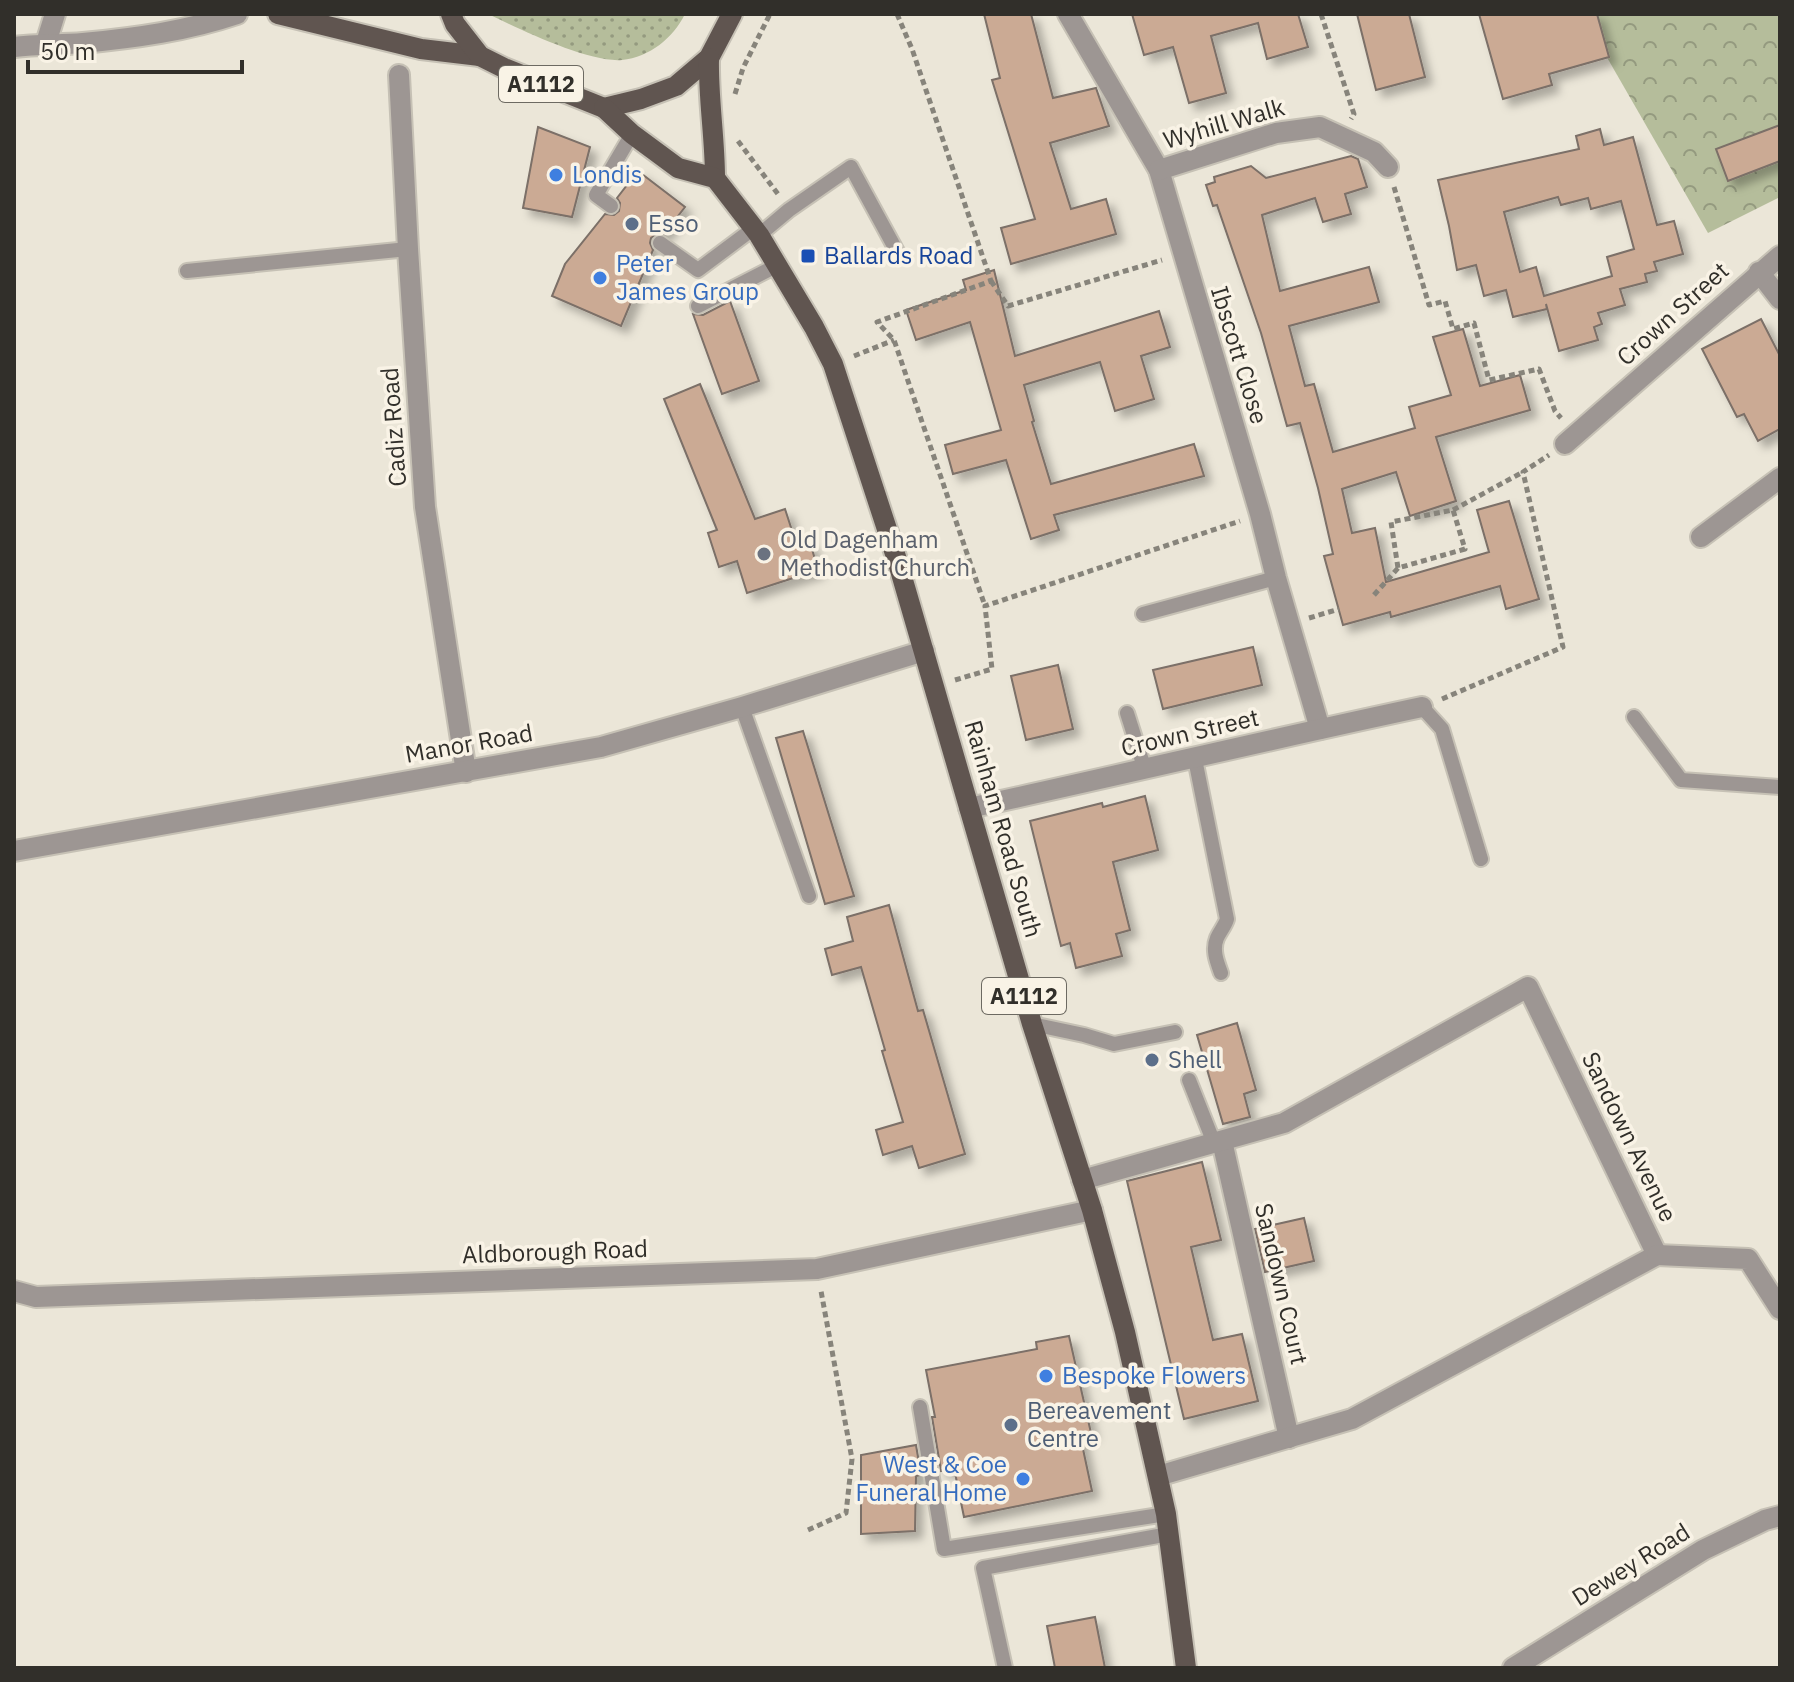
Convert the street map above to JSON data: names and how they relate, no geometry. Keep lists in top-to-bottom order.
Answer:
{
  "streets": {
    "main road": ["A1112", "Rainham Road South"],
    "street": [
      "Wyhill Walk",
      "Crown Street",
      "Ibscott Close",
      "Cadiz Road",
      "Manor Road",
      "Sandown Avenue",
      "Aldborough Road",
      "Sandown Court",
      "Dewey Road"
    ]
  },
  "crossings": [
    ["A1112", "Rainham Road South"],
    ["Wyhill Walk", "Ibscott Close"],
    ["Crown Street", "Ibscott Close"],
    ["Crown Street", "Rainham Road South"],
    ["Cadiz Road", "Manor Road"],
    ["Manor Road", "Rainham Road South"],
    ["Rainham Road South", "Sandown Avenue"],
    ["Rainham Road South", "Aldborough Road"],
    ["Sandown Avenue", "Sandown Court"]
  ],
  "places": {
    "other": [
      "Londis",
      "Esso",
      "Peter James Group",
      "Old Dagenham Methodist Church",
      "Shell",
      "Bespoke Flowers",
      "Bereavement Centre",
      "West & Coe Funeral Home"
    ],
    "transit": ["Ballards Road"]
  },
  "scale_bar": "50 m"
}
